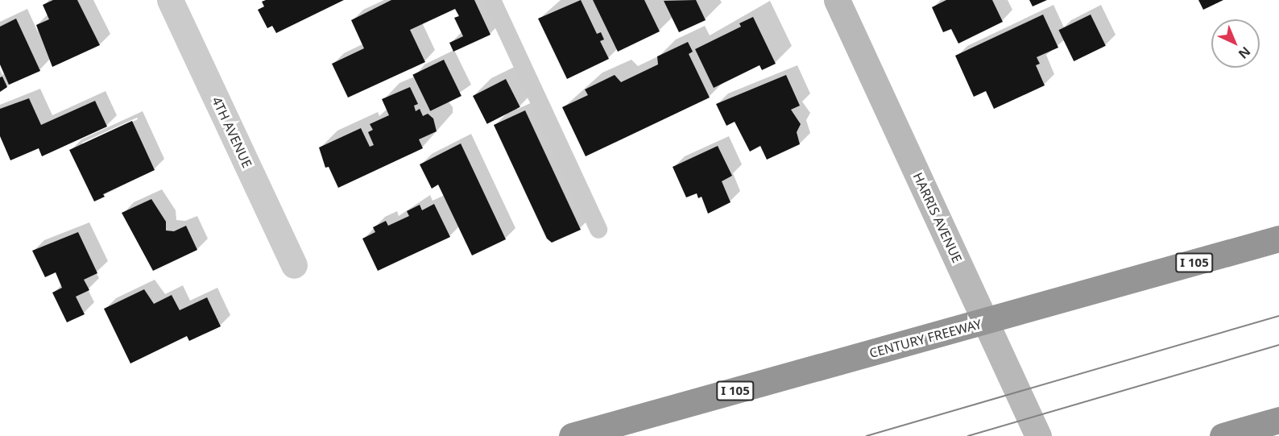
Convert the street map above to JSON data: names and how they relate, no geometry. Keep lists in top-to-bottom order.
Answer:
{
  "streets": {
    "highway": ["I 105", "CENTURY FREEWAY"],
    "street": ["4TH AVENUE", "HARRIS AVENUE"]
  },
  "north": "bottom right"
}
